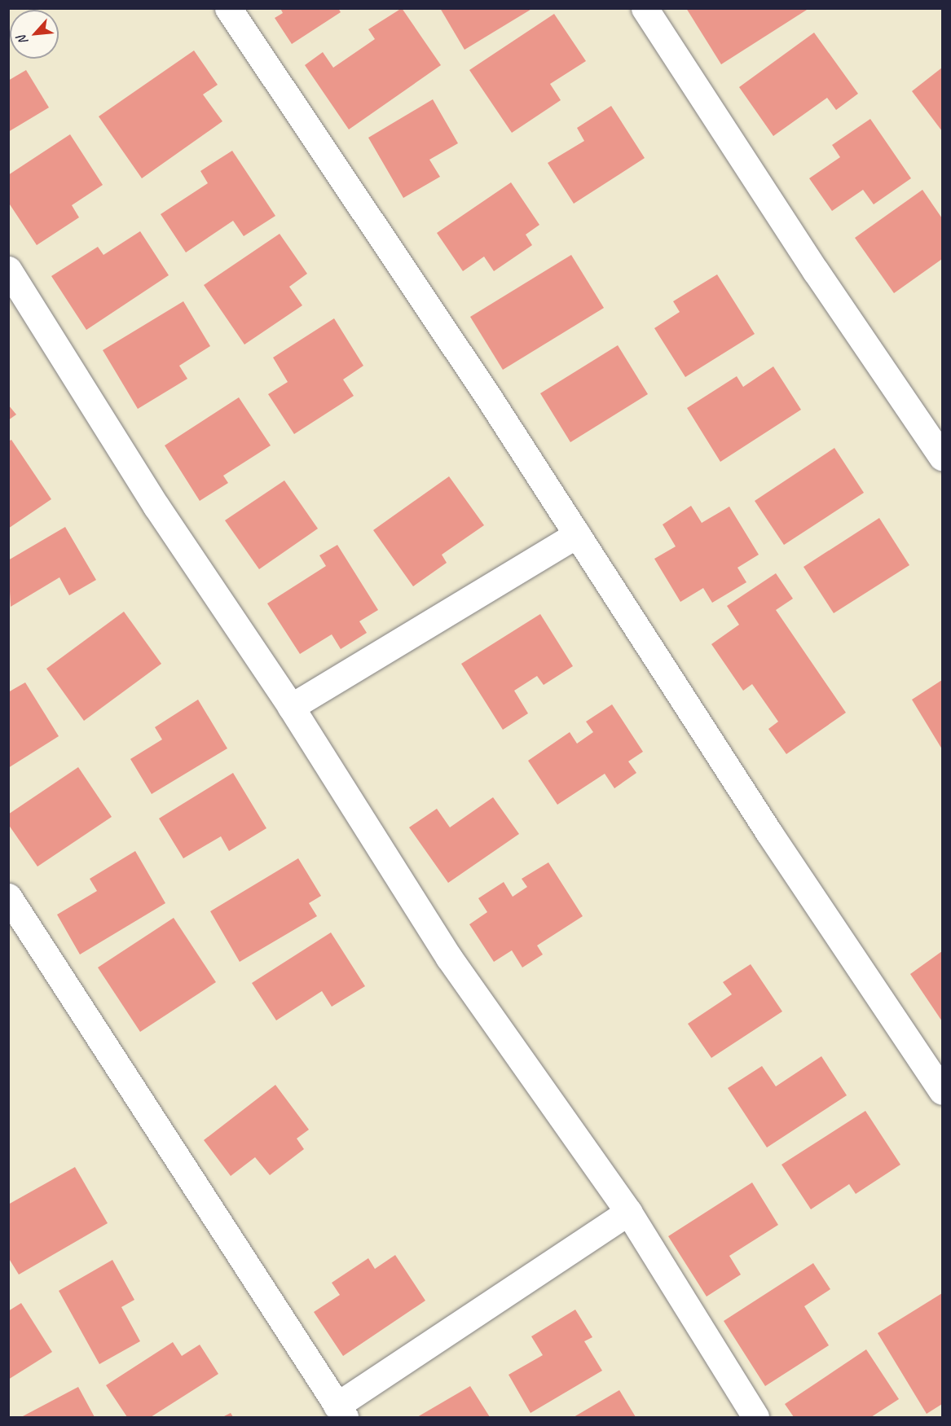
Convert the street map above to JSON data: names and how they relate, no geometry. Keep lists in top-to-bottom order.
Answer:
{
  "north": "bottom left"
}
